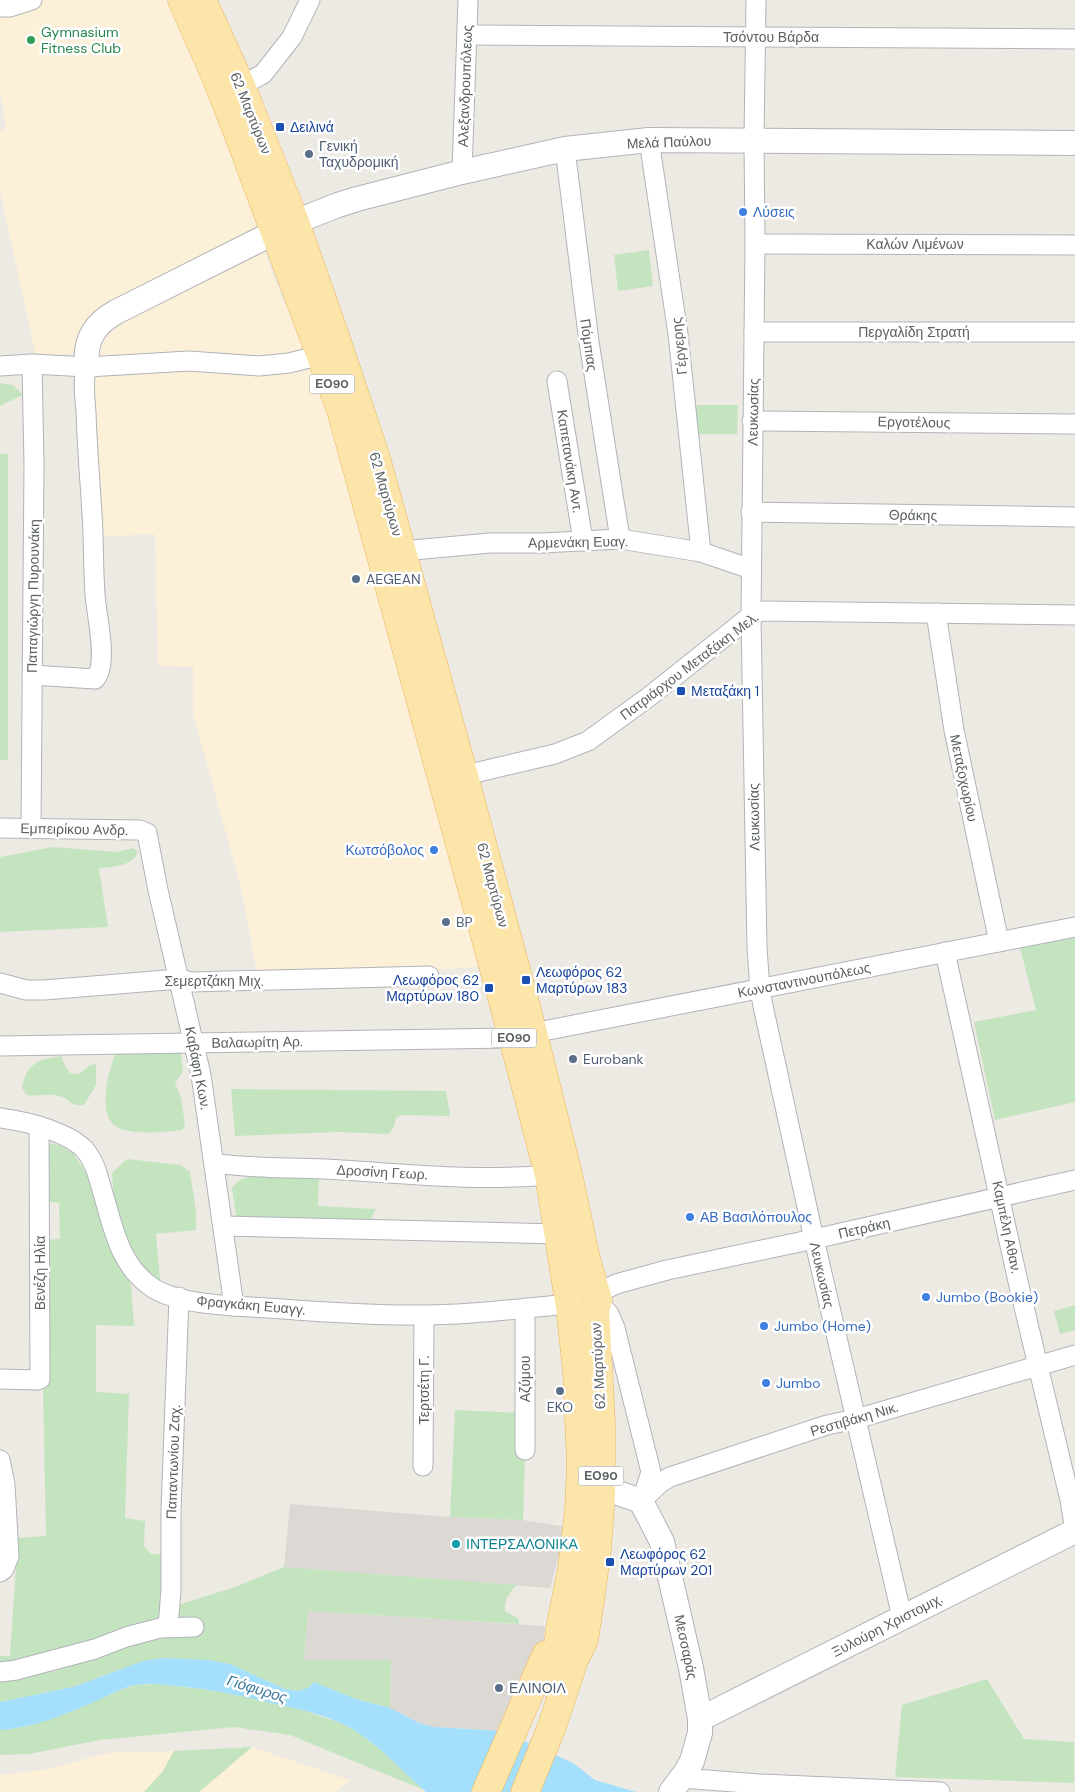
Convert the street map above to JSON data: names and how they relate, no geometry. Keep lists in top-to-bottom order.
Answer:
{
  "streets": {
    "main road": ["62 Μαρτύρων", "ΕΟ90"],
    "street": [
      "Τσόντου Βάρδα",
      "Αλεξανδρουπόλεως",
      "Μελά Παύλου",
      "Καλών Λιμένων",
      "Περγαλίδη Στρατή",
      "Πόμπιας",
      "Γέργερης",
      "Λευκωσίας",
      "Εργοτέλους",
      "Καπετανάκη Αντ.",
      "Θράκης",
      "Αρμενάκη Ευαγ.",
      "Παπαγιώργη Πυρουνάκη",
      "Πατριάρχου Μεταξάκη Μελ.",
      "Μεταξοχωρίου",
      "Εμπειρίκου Ανδρ.",
      "Κωνσταντινουπόλεως",
      "Σεμερτζάκη Μιχ.",
      "Βαλαωρίτη Αρ.",
      "Καβάφη Κων.",
      "Δροσίνη Γεωρ.",
      "Καμπέλη Αθαν.",
      "Πετράκη",
      "Βενέζη Ηλία",
      "Φραγκάκη Ευαγγ.",
      "Αζύμου",
      "Τερτσέτη Γ.",
      "Ρεστιβάκη Νικ.",
      "Παπαντωνίου Ζαχ.",
      "Ξυλούρη Χριστομιχ.",
      "Μεσσαράς"
    ]
  },
  "crossings": [
    ["Τσόντου Βάρδα", "Αλεξανδρουπόλεως"],
    ["Τσόντου Βάρδα", "Λευκωσίας"],
    ["Αλεξανδρουπόλεως", "Μελά Παύλου"],
    ["62 Μαρτύρων", "Μελά Παύλου"],
    ["62 Μαρτύρων", "ΕΟ90"],
    ["62 Μαρτύρων", "Αρμενάκη Ευαγ."],
    ["62 Μαρτύρων", "Πατριάρχου Μεταξάκη Μελ."],
    ["62 Μαρτύρων", "Κωνσταντινουπόλεως"],
    ["62 Μαρτύρων", "Βαλαωρίτη Αρ."],
    ["62 Μαρτύρων", "Δροσίνη Γεωρ."],
    ["62 Μαρτύρων", "Πετράκη"],
    ["62 Μαρτύρων", "Φραγκάκη Ευαγγ."],
    ["Μελά Παύλου", "Πόμπιας"],
    ["Μελά Παύλου", "Γέργερης"],
    ["Μελά Παύλου", "Λευκωσίας"],
    ["Καλών Λιμένων", "Λευκωσίας"],
    ["Περγαλίδη Στρατή", "Λευκωσίας"],
    ["Πόμπιας", "Αρμενάκη Ευαγ."],
    ["Γέργερης", "Αρμενάκη Ευαγ."],
    ["Λευκωσίας", "Εργοτέλους"],
    ["Λευκωσίας", "Θράκης"],
    ["Λευκωσίας", "Αρμενάκη Ευαγ."],
    ["Λευκωσίας", "Πατριάρχου Μεταξάκη Μελ."],
    ["Λευκωσίας", "Κωνσταντινουπόλεως"],
    ["Λευκωσίας", "Πετράκη"],
    ["Λευκωσίας", "Ρεστιβάκη Νικ."],
    ["Λευκωσίας", "Ξυλούρη Χριστομιχ."],
    ["Καπετανάκη Αντ.", "Αρμενάκη Ευαγ."],
    ["Παπαγιώργη Πυρουνάκη", "Εμπειρίκου Ανδρ."],
    ["Πατριάρχου Μεταξάκη Μελ.", "Μεταξοχωρίου"],
    ["Μεταξοχωρίου", "Κωνσταντινουπόλεως"],
    ["Εμπειρίκου Ανδρ.", "Καβάφη Κων."],
    ["Κωνσταντινουπόλεως", "Βαλαωρίτη Αρ."],
    ["Κωνσταντινουπόλεως", "Καμπέλη Αθαν."],
    ["Σεμερτζάκη Μιχ.", "Καβάφη Κων."],
    ["Βαλαωρίτη Αρ.", "Καβάφη Κων."],
    ["Καβάφη Κων.", "Δροσίνη Γεωρ."],
    ["Καβάφη Κων.", "Φραγκάκη Ευαγγ."],
    ["Καμπέλη Αθαν.", "Πετράκη"],
    ["Καμπέλη Αθαν.", "Ρεστιβάκη Νικ."],
    ["Καμπέλη Αθαν.", "Ξυλούρη Χριστομιχ."],
    ["Πετράκη", "Φραγκάκη Ευαγγ."],
    ["Βενέζη Ηλία", "Φραγκάκη Ευαγγ."],
    ["Φραγκάκη Ευαγγ.", "Αζύμου"],
    ["Φραγκάκη Ευαγγ.", "Τερτσέτη Γ."],
    ["Φραγκάκη Ευαγγ.", "Παπαντωνίου Ζαχ."],
    ["Ρεστιβάκη Νικ.", "Μεσσαράς"],
    ["Ξυλούρη Χριστομιχ.", "Μεσσαράς"]
  ],
  "water": ["Γιόφυρος"],
  "places": {
    "other": [
      "Gymnasium Fitness Club",
      "Γενική Ταχυδρομική",
      "Λύσεις",
      "AEGEAN",
      "Κωτσόβολος",
      "BP",
      "Eurobank",
      "ΑΒ Βασιλόπουλος",
      "Jumbo (Bookie)",
      "Jumbo (Home)",
      "Jumbo",
      "EKO",
      "ΙΝΤΕΡΣΑΛΟΝΙΚΑ",
      "ΕΛΙΝΟΙΛ"
    ],
    "transit": [
      "Δειλινά",
      "Μεταξάκη 1",
      "Λεωφόρος 62 Μαρτύρων 183",
      "Λεωφόρος 62 Μαρτύρων 180",
      "Λεωφόρος 62 Μαρτύρων 201"
    ]
  }
}
